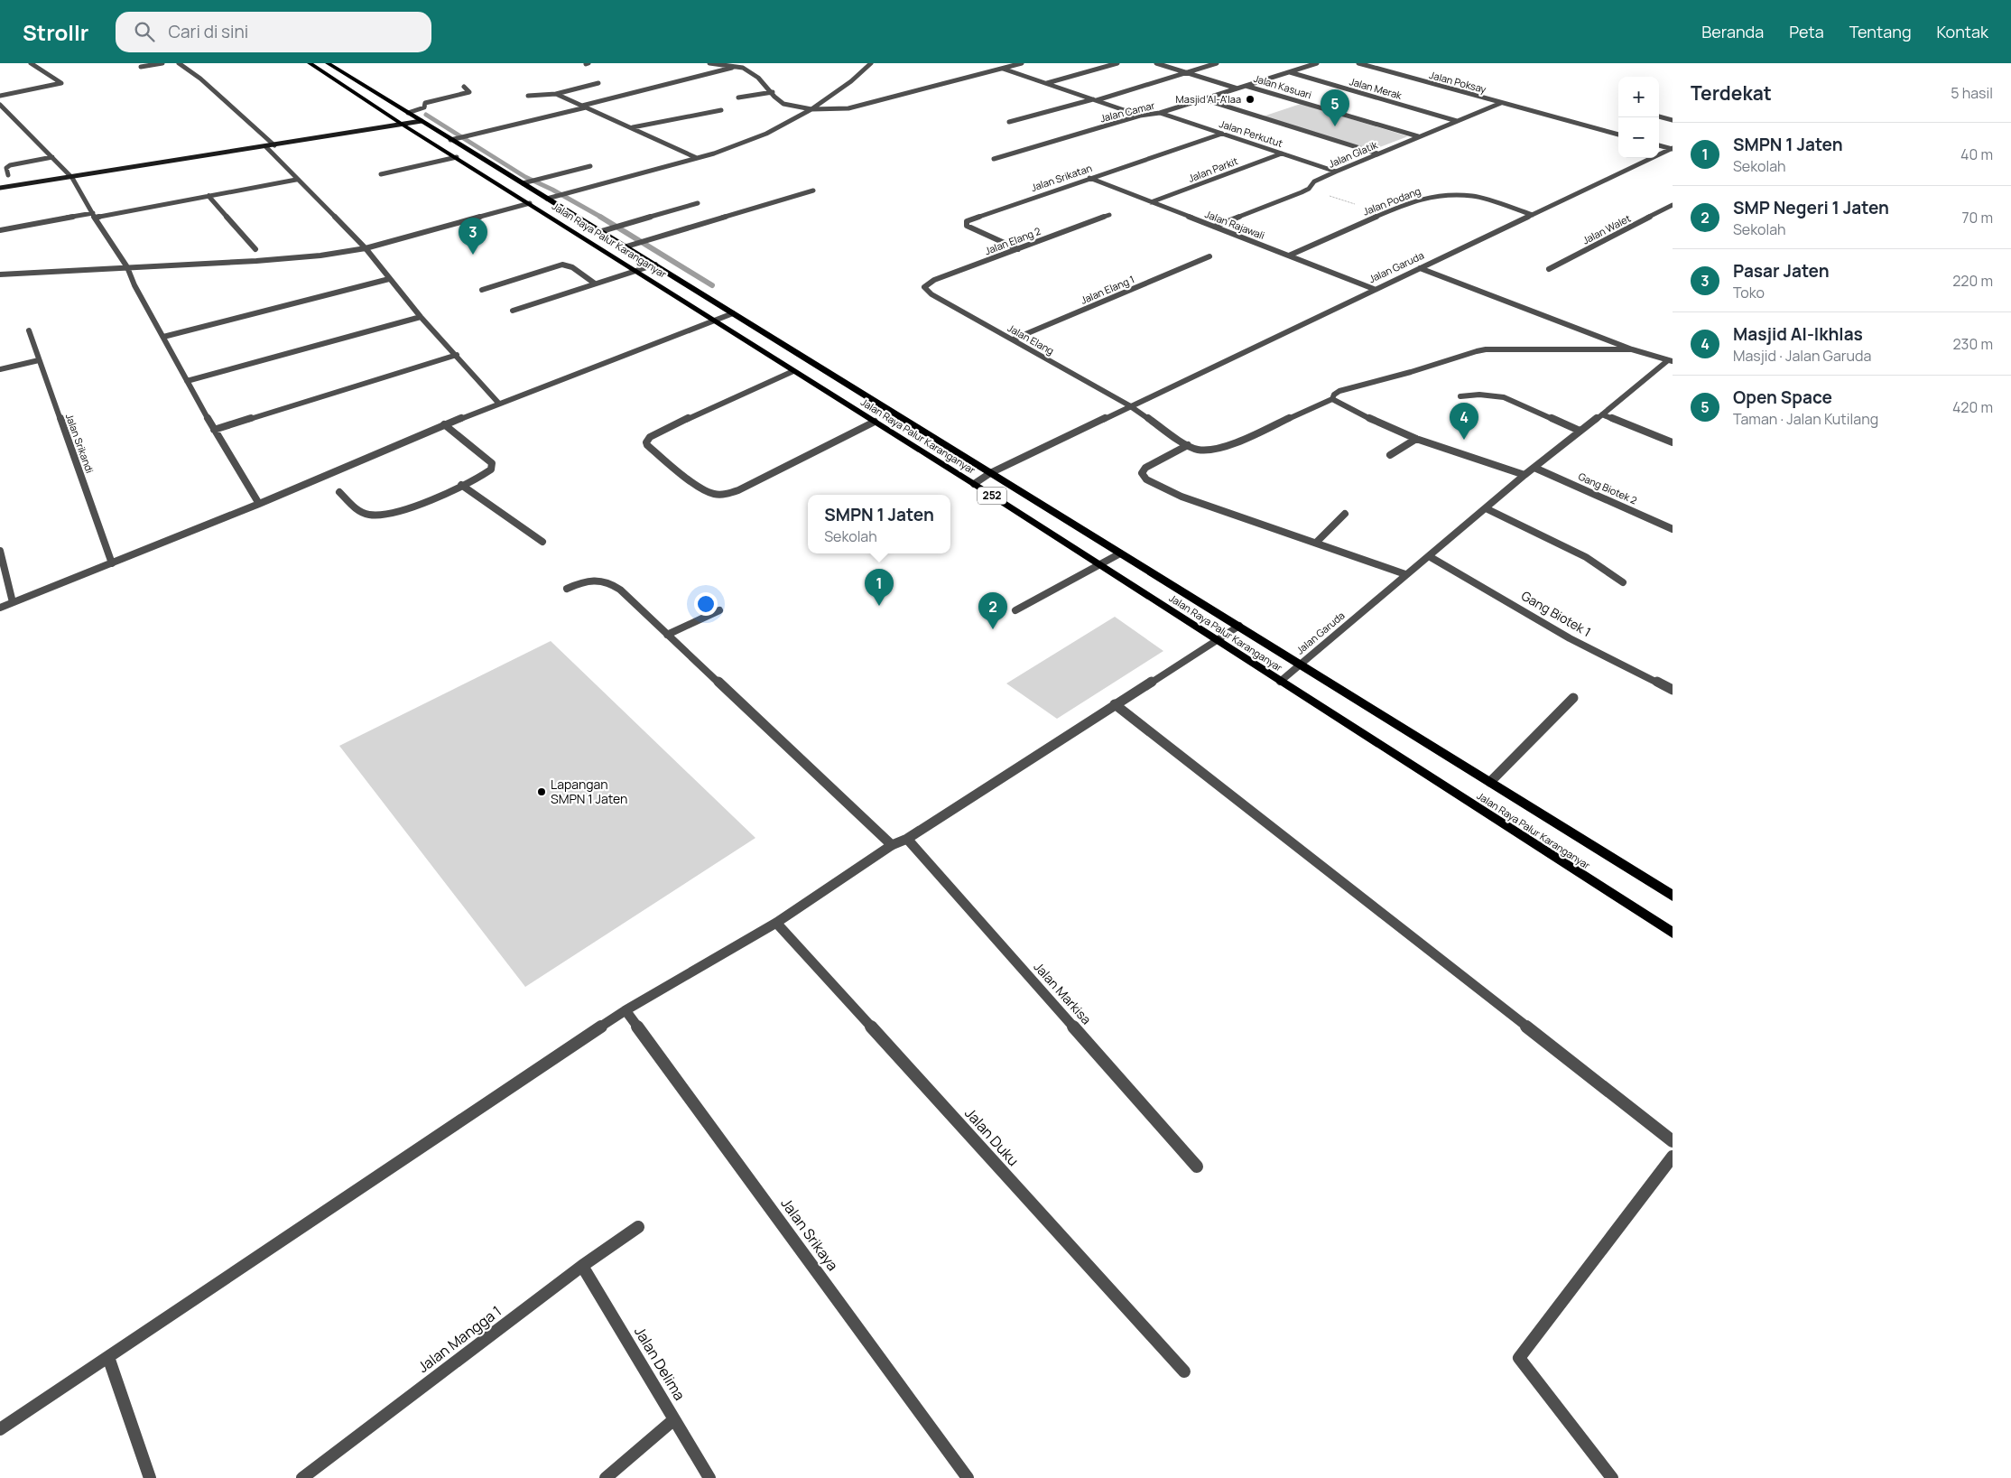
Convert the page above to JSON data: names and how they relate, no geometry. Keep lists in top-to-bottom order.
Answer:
{
  "streets": {
    "main road": ["Jalan Raya Palur Karanganyar", "252"],
    "street": [
      "Jalan Poksay",
      "Jalan Kasuari",
      "Jalan Merak",
      "Jalan Camar",
      "Jalan Perkutut",
      "Jalan Glatik",
      "Jalan Parkit",
      "Jalan Srikatan",
      "Jalan Podang",
      "Jalan Rajawali",
      "Jalan Walet",
      "Jalan Elang 2",
      "Jalan Garuda",
      "Jalan Elang 1",
      "Jalan Elang",
      "Jalan Srikandi",
      "Gang Biotek 2",
      "Gang Biotek 1",
      "Jalan Markisa",
      "Jalan Duku",
      "Jalan Srikaya",
      "Jalan Mangga 1",
      "Jalan Delima"
    ]
  },
  "crossings": [
    ["Jalan Poksay", "Jalan Glatik"],
    ["Jalan Kasuari", "Jalan Camar"],
    ["Jalan Kasuari", "Jalan Glatik"],
    ["Jalan Merak", "Jalan Camar"],
    ["Jalan Merak", "Jalan Glatik"],
    ["Jalan Camar", "Jalan Perkutut"],
    ["Jalan Perkutut", "Jalan Glatik"],
    ["Jalan Perkutut", "Jalan Parkit"],
    ["Jalan Perkutut", "Jalan Srikatan"],
    ["Jalan Glatik", "Jalan Rajawali"],
    ["Jalan Parkit", "Jalan Rajawali"],
    ["Jalan Srikatan", "Jalan Rajawali"],
    ["Jalan Srikatan", "Jalan Elang 2"],
    ["Jalan Podang", "Jalan Rajawali"],
    ["Jalan Podang", "Jalan Garuda"],
    ["Jalan Rajawali", "Jalan Garuda"],
    ["Jalan Raya Palur Karanganyar", "Jalan Garuda"],
    ["Jalan Elang 2", "Jalan Elang"],
    ["Jalan Garuda", "Jalan Elang"],
    ["Jalan Garuda", "Gang Biotek 2"],
    ["Jalan Garuda", "Gang Biotek 1"],
    ["Jalan Elang 1", "Jalan Elang"],
    ["Jalan Mangga 1", "Jalan Delima"]
  ],
  "places": ["Masjid Al-A'laa", "Lapangan SMPN 1 Jaten"],
  "page": {
    "header": "Strollr",
    "search": "Cari di sini",
    "nav": [
      "Beranda",
      "Peta",
      "Tentang",
      "Kontak"
    ],
    "heading": ["Terdekat", "5 hasil"],
    "map_buttons": ["+", "−"],
    "pins": [
      "5",
      "3",
      "4",
      "1",
      "2"
    ],
    "list": [
      {
        "mark": "1",
        "name": "SMPN 1 Jaten",
        "note": "Sekolah",
        "value": "40 m"
      },
      {
        "mark": "2",
        "name": "SMP Negeri 1 Jaten",
        "note": "Sekolah",
        "value": "70 m"
      },
      {
        "mark": "3",
        "name": "Pasar Jaten",
        "note": "Toko",
        "value": "220 m"
      },
      {
        "mark": "4",
        "name": "Masjid Al-Ikhlas",
        "note": "Masjid · Jalan Garuda",
        "value": "230 m"
      },
      {
        "mark": "5",
        "name": "Open Space",
        "note": "Taman · Jalan Kutilang",
        "value": "420 m"
      }
    ],
    "popup": ["SMPN 1 Jaten", "Sekolah"]
  }
}
